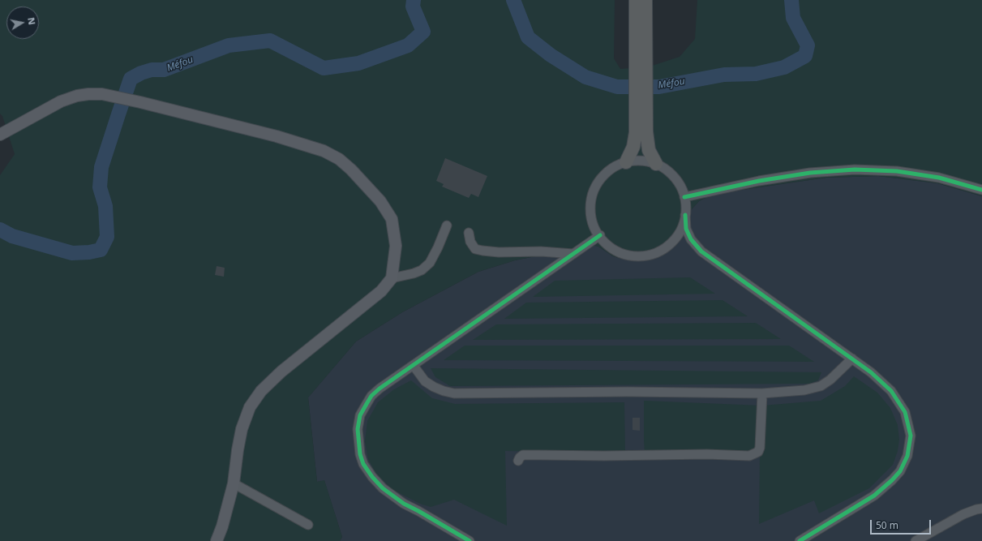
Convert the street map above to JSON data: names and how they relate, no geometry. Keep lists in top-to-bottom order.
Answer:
{
  "water": ["Méfou"],
  "scale_bar": "50 m",
  "north": "right"
}
